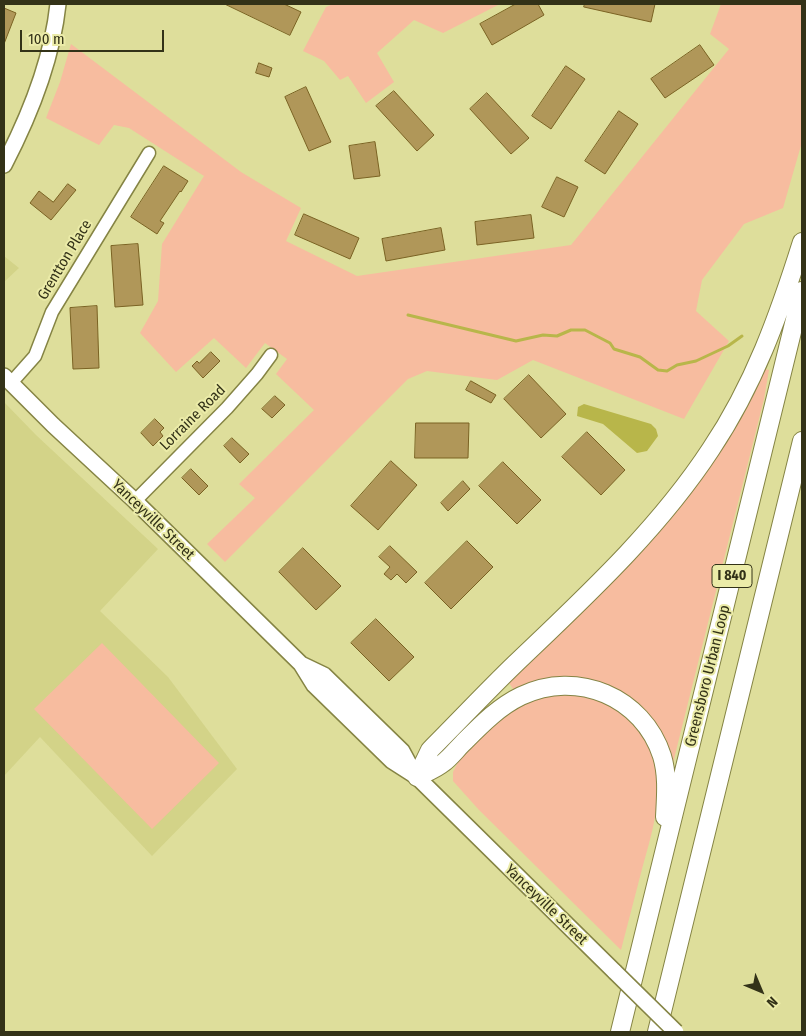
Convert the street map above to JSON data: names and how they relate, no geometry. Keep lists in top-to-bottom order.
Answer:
{
  "streets": {
    "highway": ["I 840", "Greensboro Urban Loop"],
    "main road": ["Yanceyville Street"],
    "street": ["Grentton Place", "Lorraine Road"]
  },
  "crossings": [
    ["Grentton Place", "Yanceyville Street"],
    ["Lorraine Road", "Yanceyville Street"]
  ],
  "scale_bar": "100 m",
  "north": "bottom right"
}
